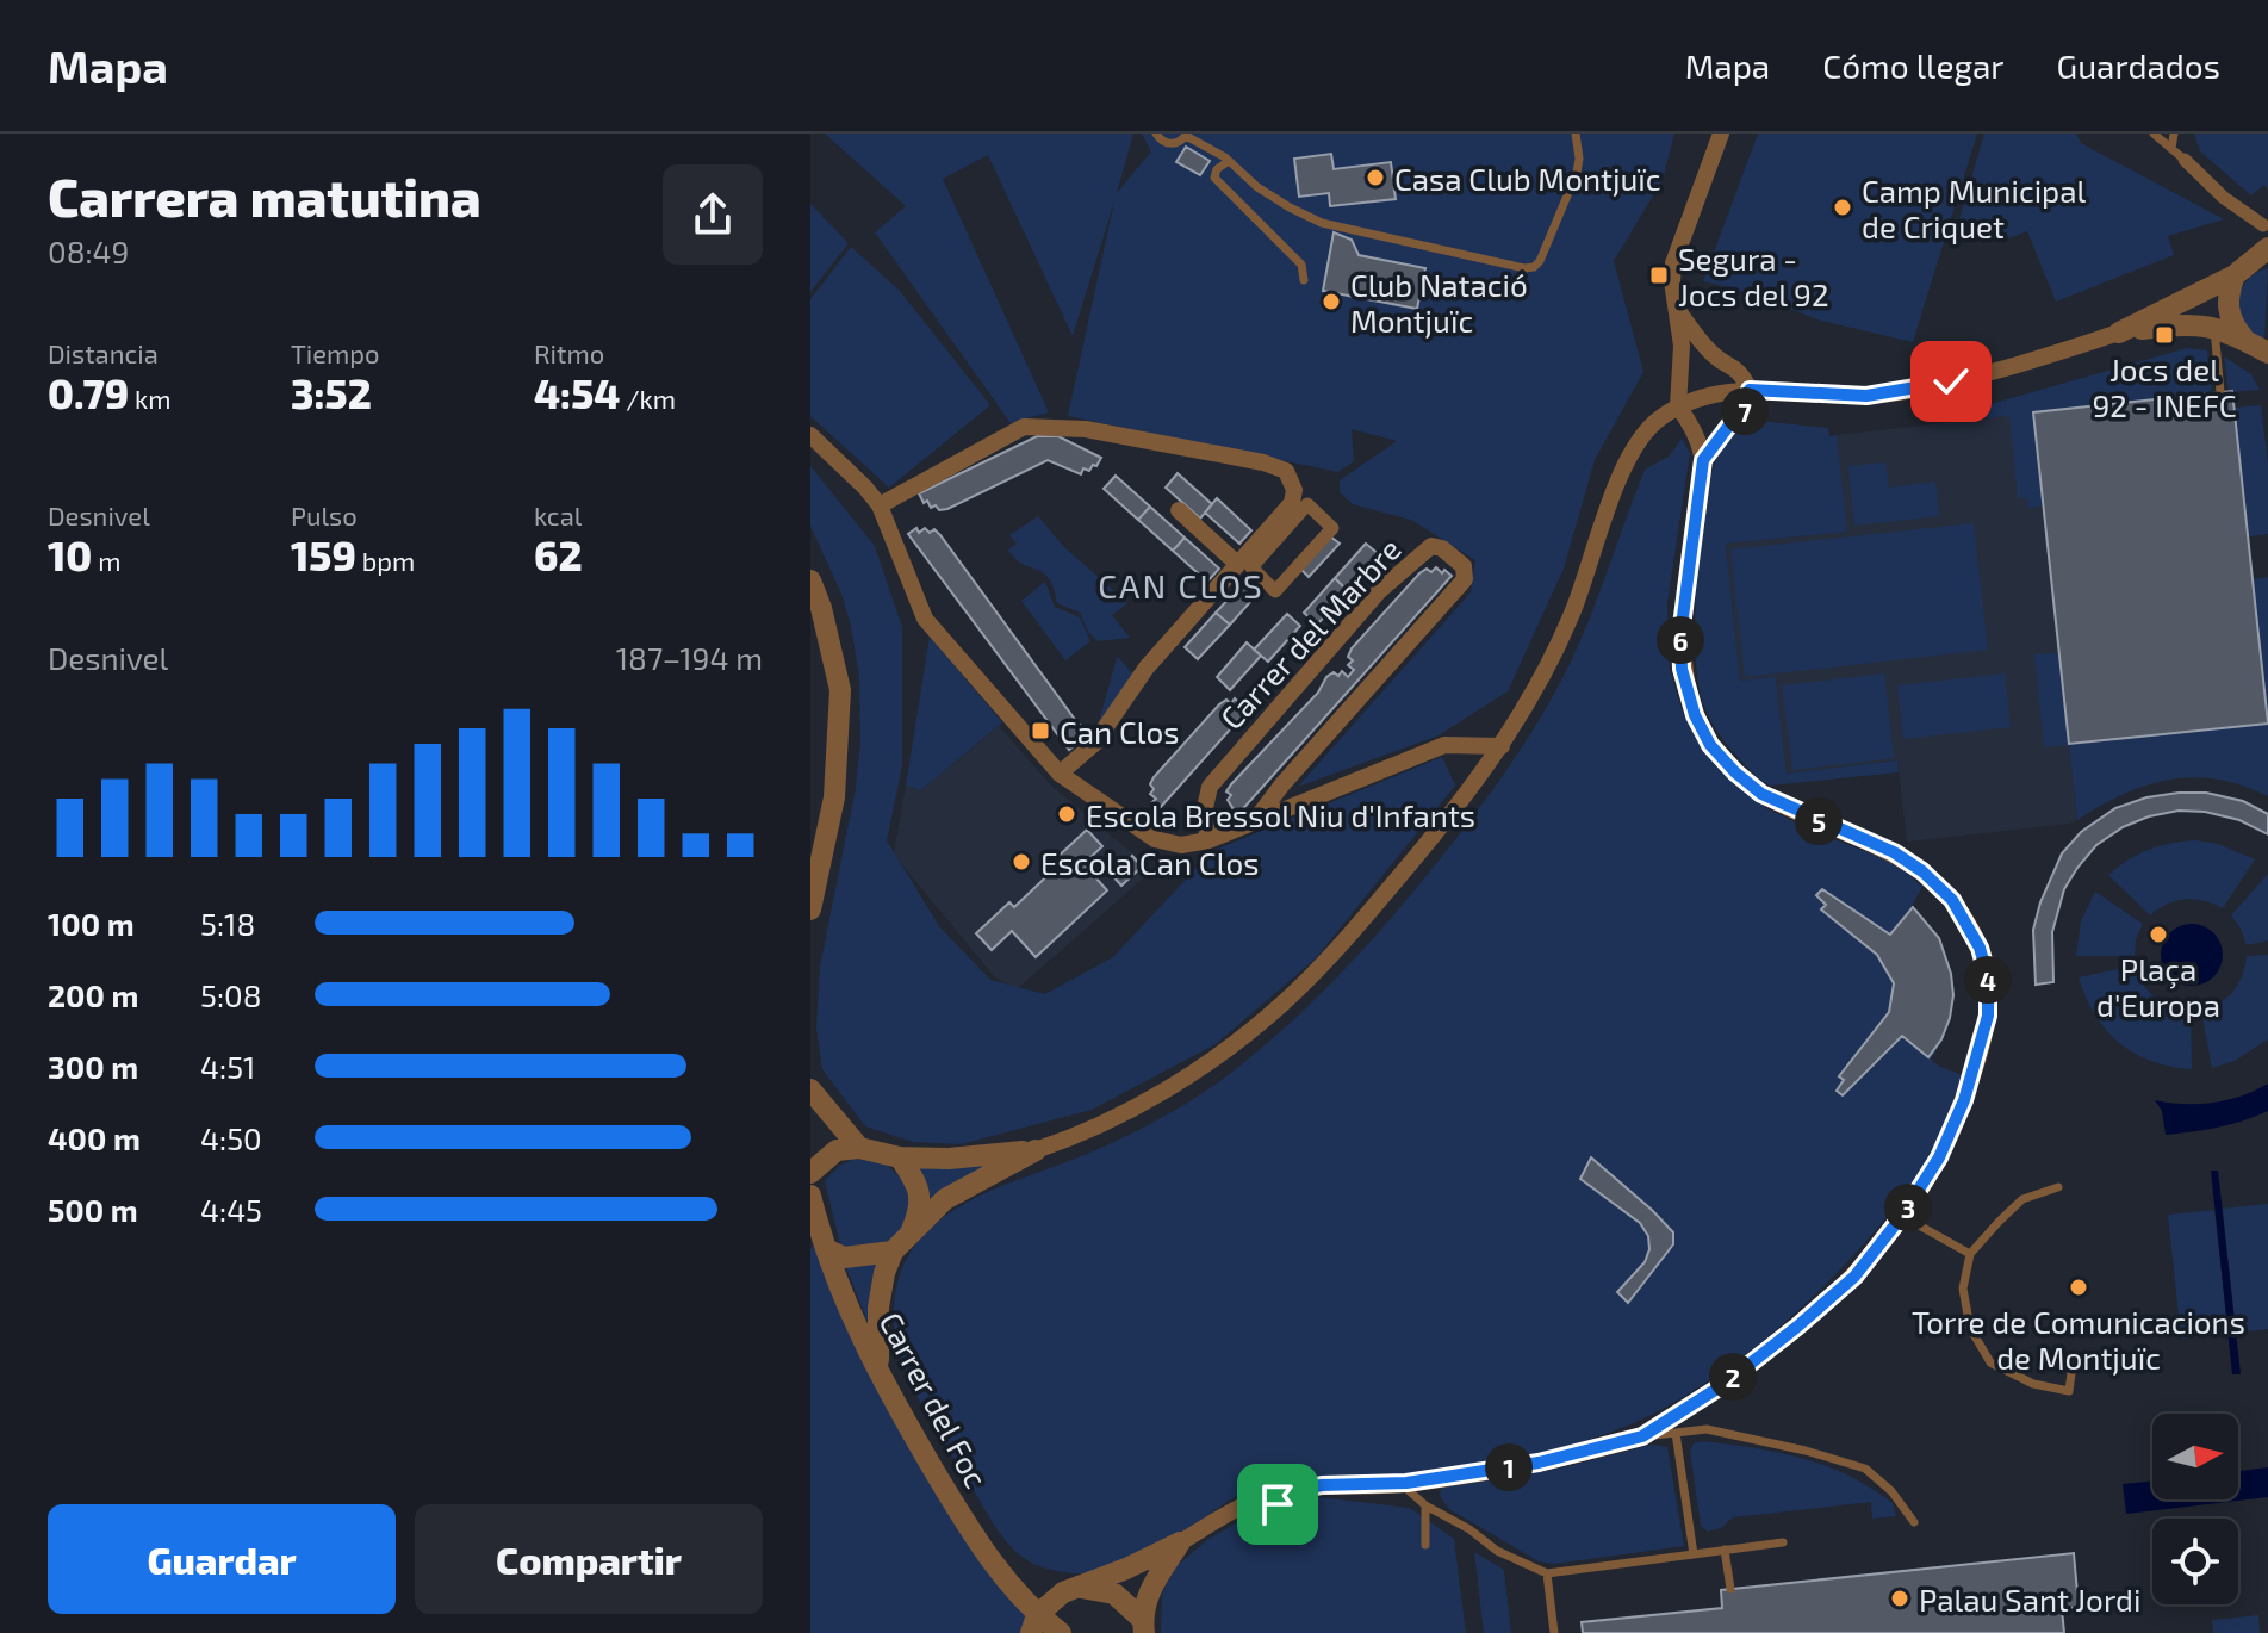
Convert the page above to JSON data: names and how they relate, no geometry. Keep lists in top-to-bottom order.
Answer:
{
  "streets": {
    "street": ["Carrer del Marbre", "Carrer del Foc"]
  },
  "districts": ["CAN CLOS"],
  "places": {
    "other": [
      "Casa Club Montjuïc",
      "Camp Municipal de Criquet",
      "Club Natació Montjuïc",
      "Escola Bressol Niu d'Infants",
      "Escola Can Clos",
      "Plaça d'Europa",
      "Torre de Comunicacions de Montjuïc",
      "Palau Sant Jordi"
    ],
    "transit": ["Segura - Jocs del 92", "Jocs del 92 - INEFC", "Can Clos"]
  },
  "north": "right",
  "page": {
    "header": "Mapa",
    "nav": ["Mapa", "Cómo llegar", "Guardados"],
    "heading": ["Carrera matutina", "08:49"],
    "stats": [
      ["Distancia", "0.79 km"],
      ["Tiempo", "3:52"],
      ["Ritmo", "4:54 /km"],
      ["Desnivel", "10 m"],
      ["Pulso", "159 bpm"],
      ["kcal", "62"]
    ],
    "pins": [
      "7",
      "6",
      "5",
      "4",
      "3",
      "2",
      "1"
    ],
    "chart": ["Desnivel", "187–194 m"],
    "list": [
      {
        "name": "100 m",
        "note": "5:18"
      },
      {
        "name": "200 m",
        "note": "5:08"
      },
      {
        "name": "300 m",
        "note": "4:51"
      },
      {
        "name": "400 m",
        "note": "4:50"
      },
      {
        "name": "500 m",
        "note": "4:45"
      }
    ],
    "buttons": ["Guardar", "Compartir"]
  }
}
